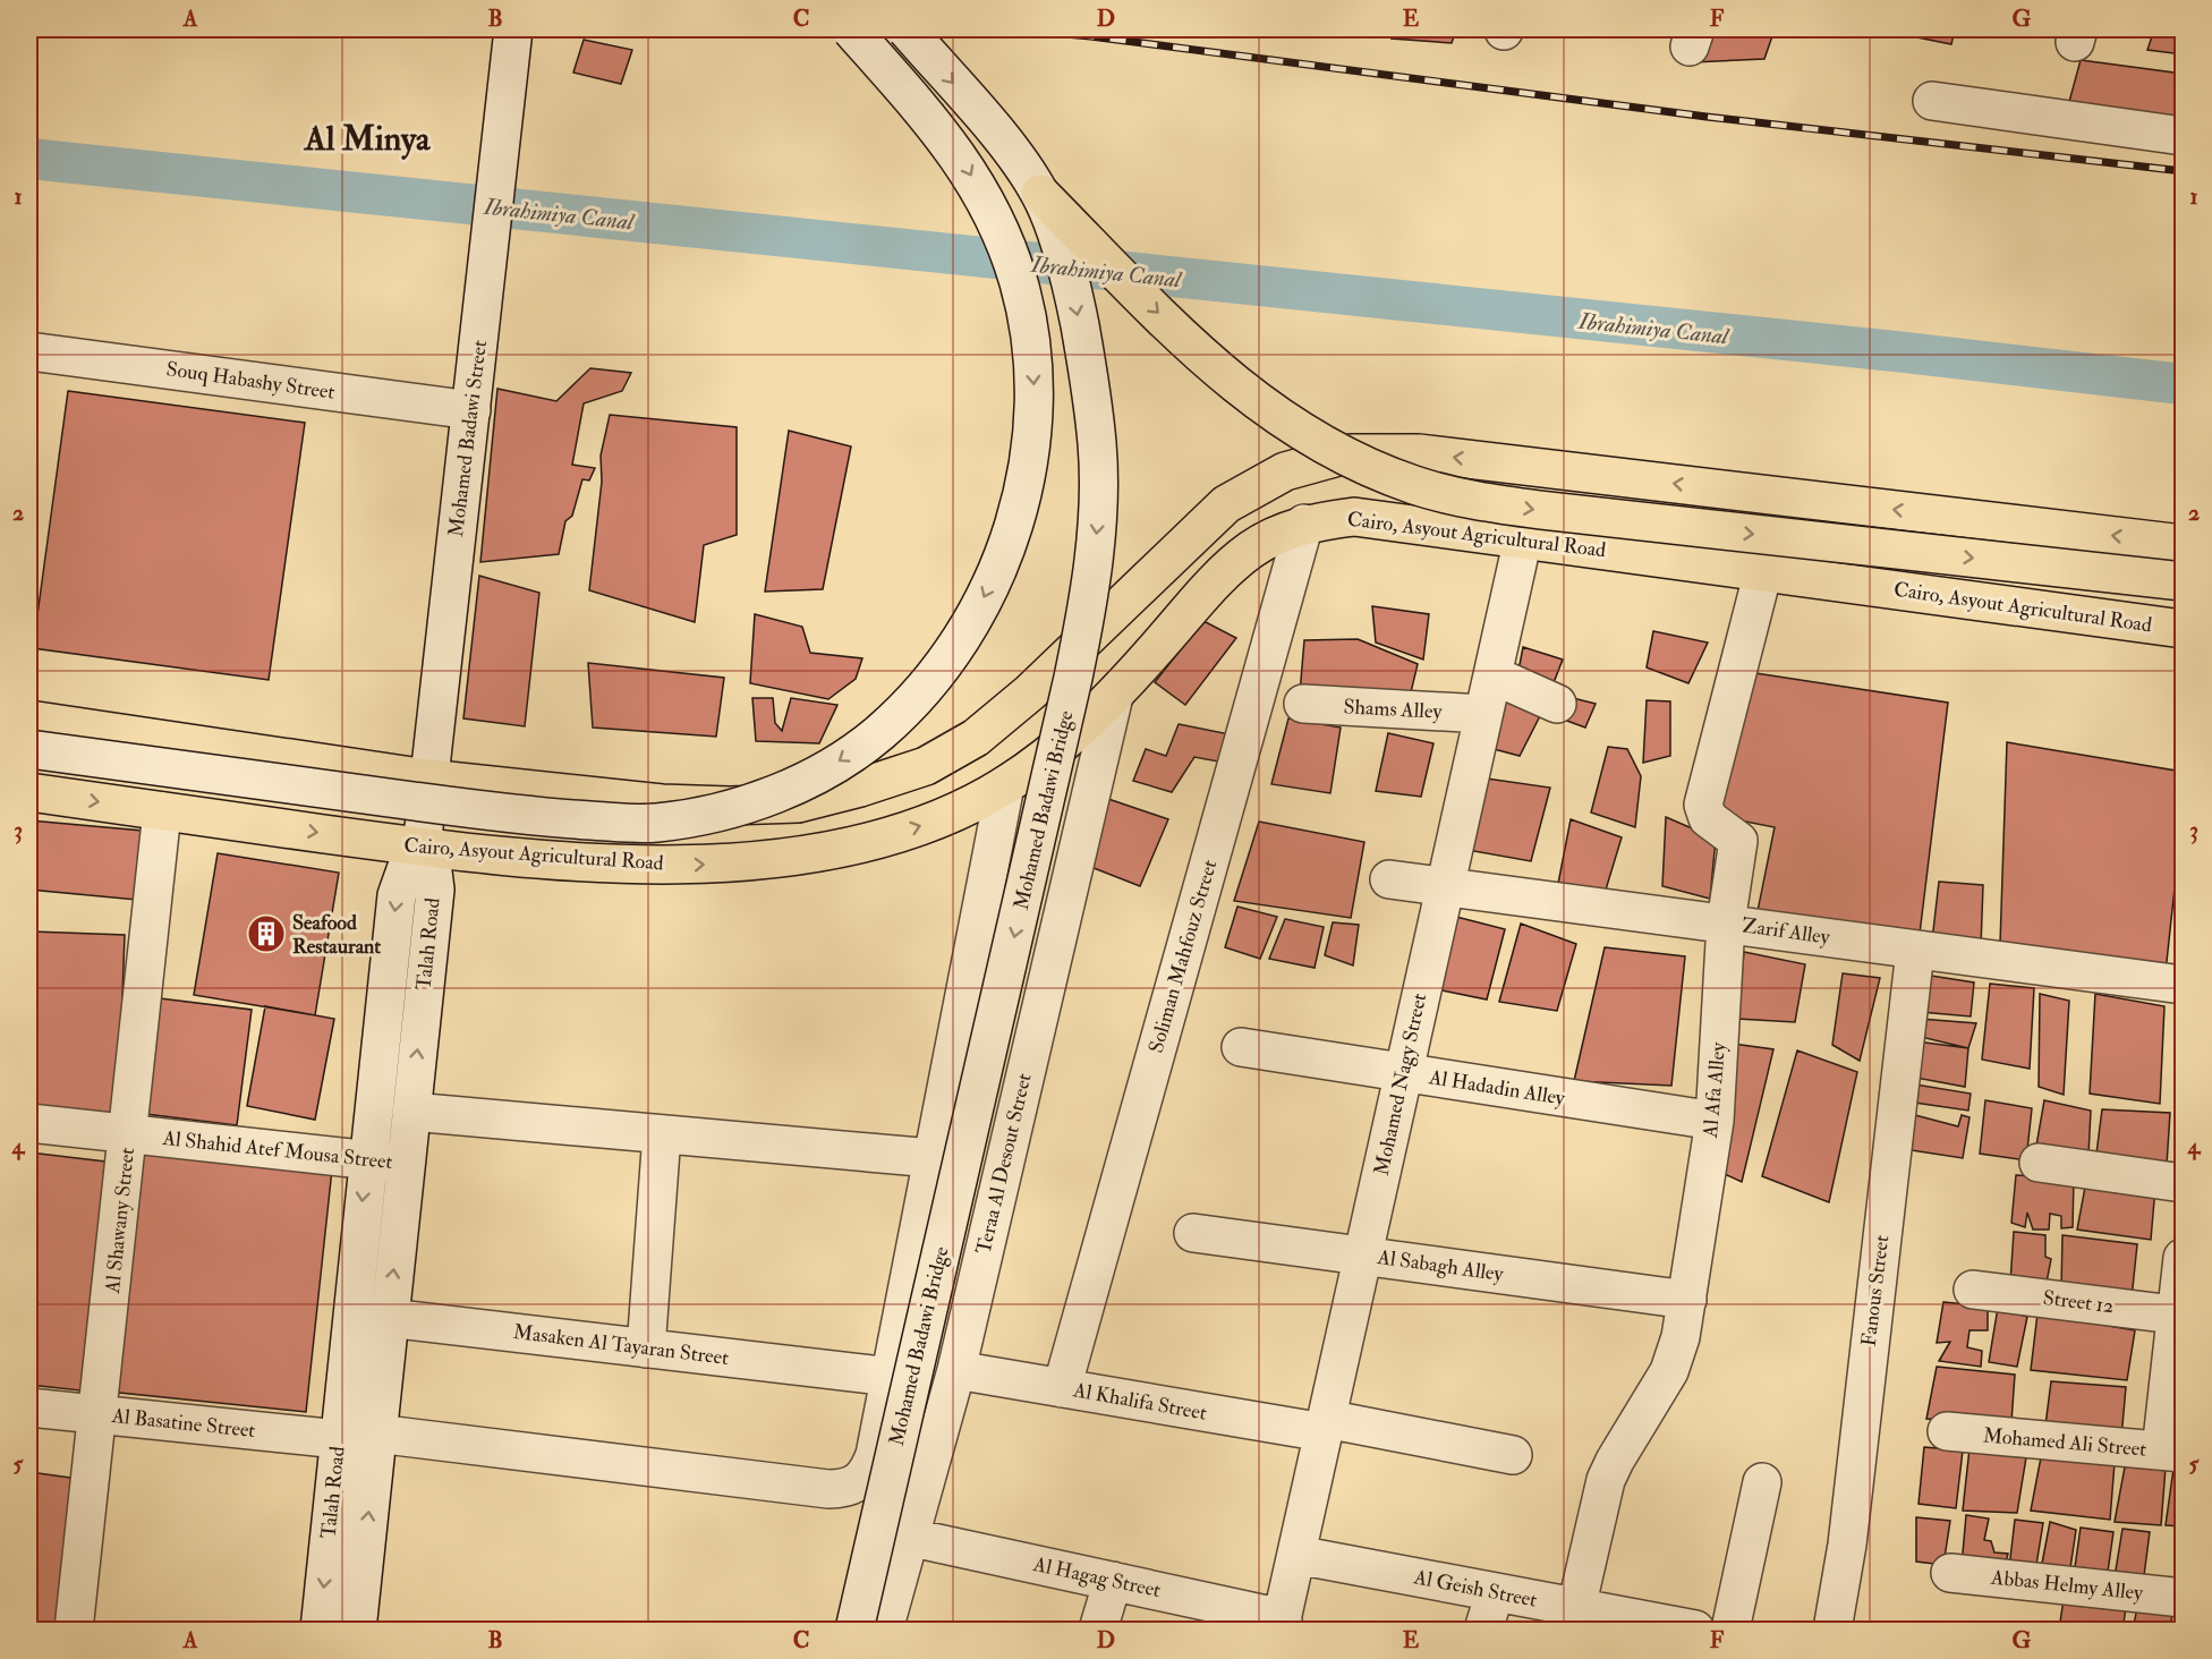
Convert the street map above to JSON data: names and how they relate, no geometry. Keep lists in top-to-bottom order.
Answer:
{
  "streets": {
    "highway": ["Cairo, Asyout Agricultural Road"],
    "street": [
      "Souq Habashy Street",
      "Mohamed Badawi Street",
      "Shams Alley",
      "Mohamed Badawi Bridge",
      "Zarif Alley",
      "Talah Road",
      "Soliman Mahfouz Street",
      "Mohamed Nagy Street",
      "Al Hadadin Alley",
      "Al Afa Alley",
      "Al Shahid Atef Mousa Street",
      "Teraa Al Desout Street",
      "Al Shawany Street",
      "Al Sabagh Alley",
      "Fanous Street",
      "Street 12",
      "Masaken Al Tayaran Street",
      "Al Khalifa Street",
      "Al Basatine Street",
      "Mohamed Ali Street",
      "Al Hagag Street",
      "Abbas Helmy Alley",
      "Al Geish Street"
    ]
  },
  "crossings": [
    ["Souq Habashy Street", "Mohamed Badawi Street"],
    ["Mohamed Badawi Street", "Cairo, Asyout Agricultural Road"],
    ["Mohamed Badawi Street", "Talah Road"],
    ["Cairo, Asyout Agricultural Road", "Talah Road"],
    ["Cairo, Asyout Agricultural Road", "Soliman Mahfouz Street"],
    ["Cairo, Asyout Agricultural Road", "Mohamed Nagy Street"],
    ["Cairo, Asyout Agricultural Road", "Al Afa Alley"],
    ["Cairo, Asyout Agricultural Road", "Teraa Al Desout Street"],
    ["Cairo, Asyout Agricultural Road", "Al Shawany Street"],
    ["Shams Alley", "Mohamed Nagy Street"],
    ["Zarif Alley", "Mohamed Nagy Street"],
    ["Zarif Alley", "Al Afa Alley"],
    ["Zarif Alley", "Fanous Street"],
    ["Talah Road", "Al Shahid Atef Mousa Street"],
    ["Talah Road", "Masaken Al Tayaran Street"],
    ["Talah Road", "Al Basatine Street"],
    ["Soliman Mahfouz Street", "Al Khalifa Street"],
    ["Mohamed Nagy Street", "Al Hadadin Alley"],
    ["Mohamed Nagy Street", "Al Sabagh Alley"],
    ["Mohamed Nagy Street", "Al Khalifa Street"],
    ["Mohamed Nagy Street", "Al Hagag Street"],
    ["Mohamed Nagy Street", "Al Geish Street"],
    ["Al Hadadin Alley", "Al Afa Alley"],
    ["Al Afa Alley", "Al Sabagh Alley"],
    ["Al Afa Alley", "Al Geish Street"],
    ["Al Shahid Atef Mousa Street", "Al Shawany Street"],
    ["Teraa Al Desout Street", "Al Khalifa Street"],
    ["Teraa Al Desout Street", "Al Hagag Street"],
    ["Al Shawany Street", "Al Basatine Street"]
  ],
  "districts": ["Al Minya"],
  "water": ["Ibrahimiya Canal"],
  "places": {
    "building": ["Seafood Restaurant"]
  },
  "grid": {
    "columns": [
      "A",
      "B",
      "C",
      "D",
      "E",
      "F",
      "G"
    ],
    "rows": [
      "1",
      "2",
      "3",
      "4",
      "5"
    ]
  }
}
